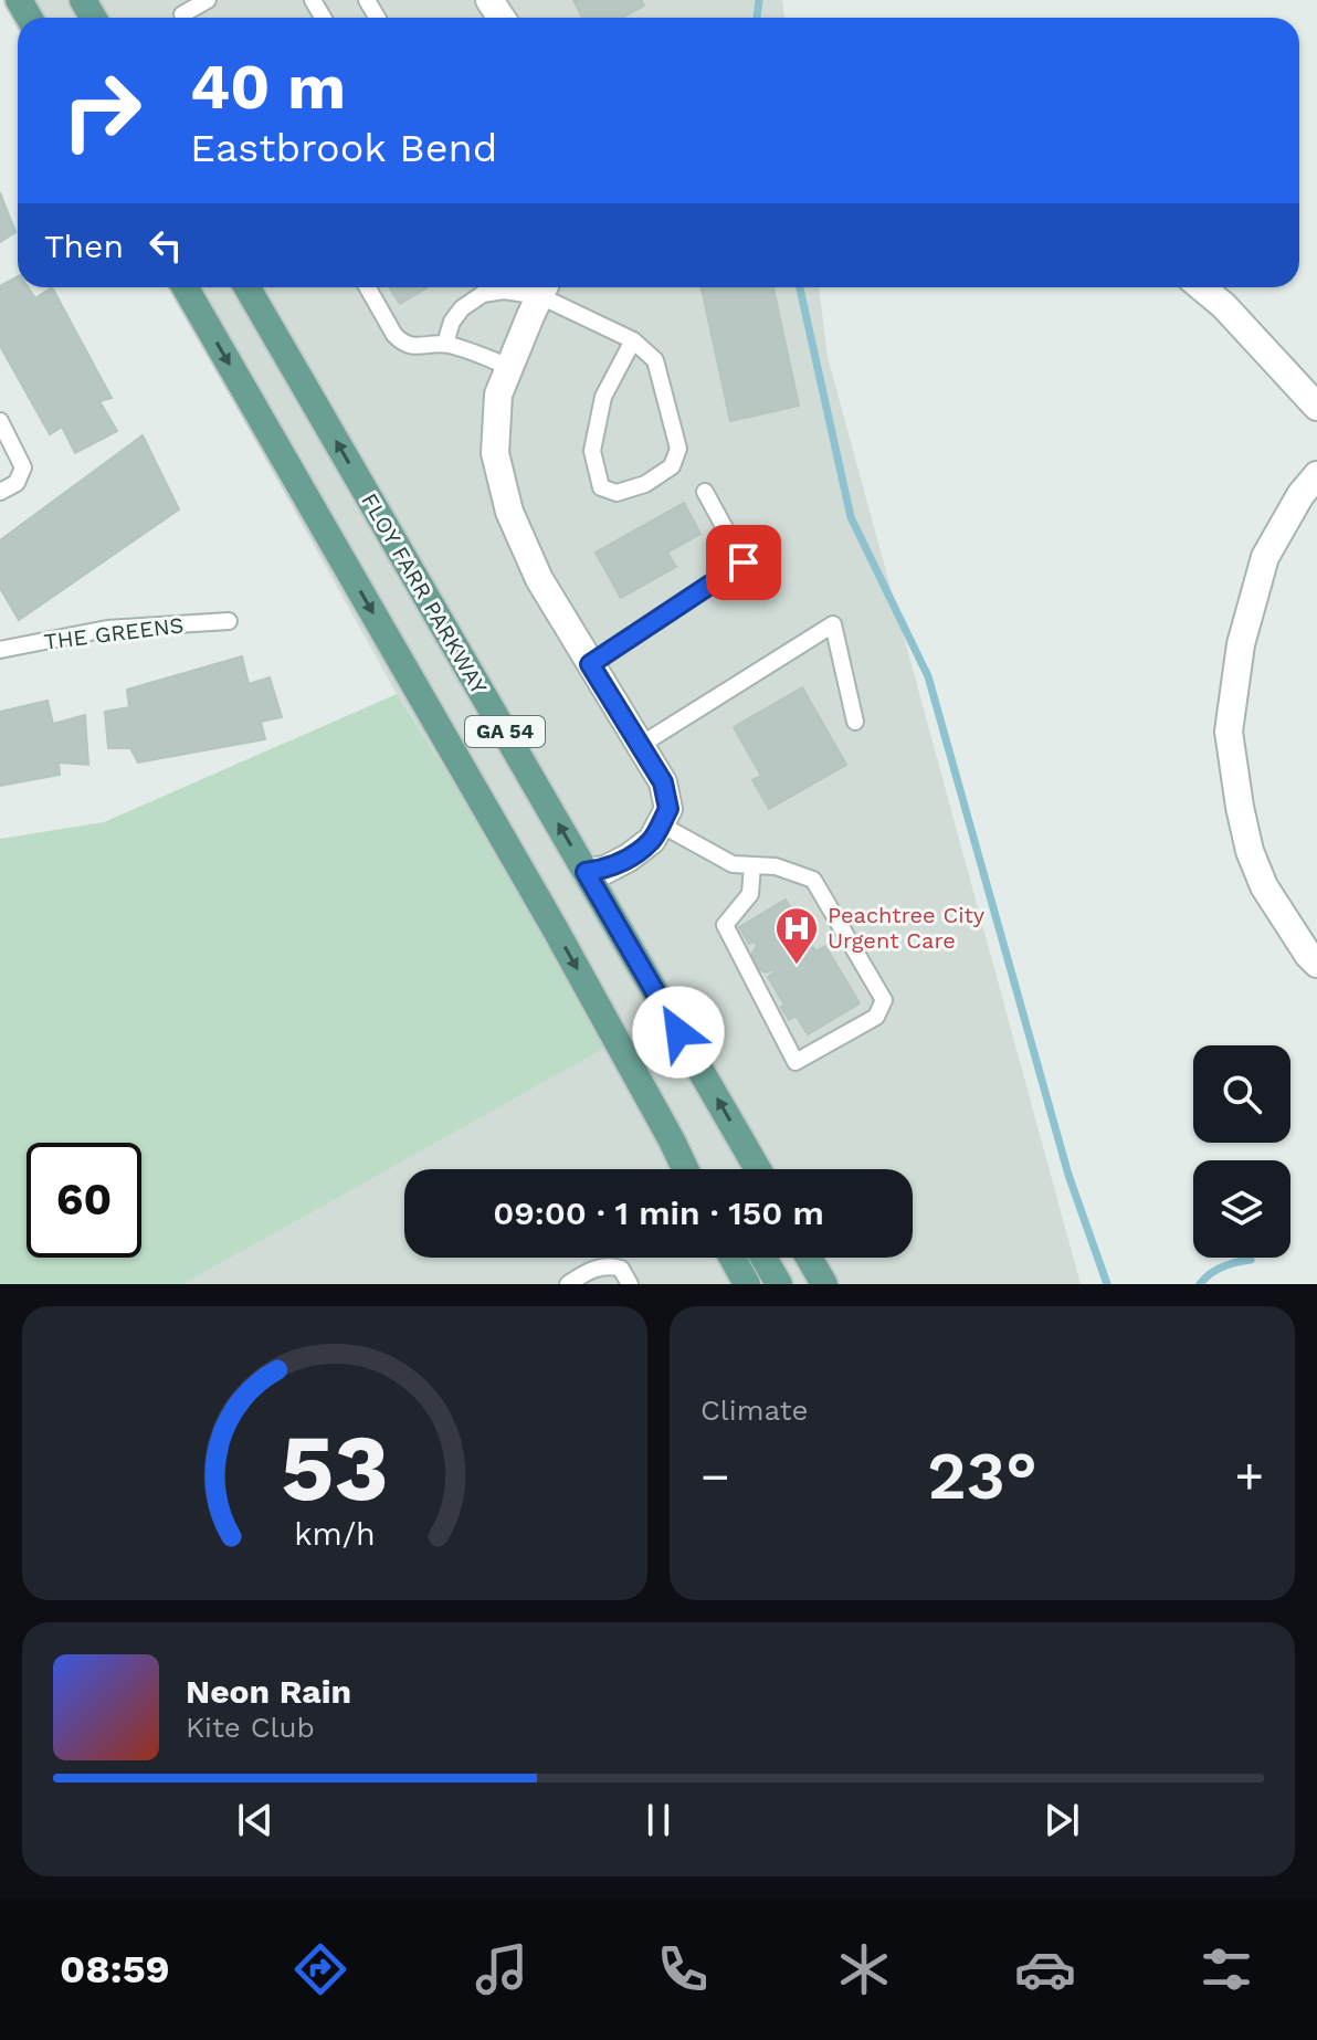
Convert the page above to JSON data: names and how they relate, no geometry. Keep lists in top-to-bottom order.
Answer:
{
  "streets": {
    "main road": ["FLOY FARR PARKWAY", "GA 54"],
    "lane": ["THE GREENS"]
  },
  "places": {
    "hospital": ["Peachtree City Urgent Care"]
  },
  "page": {
    "turn": ["40 m", "Eastbrook Bend"],
    "then": "Then",
    "limit": "60",
    "trip": "09:00 · 1 min · 150 m",
    "tile": "Climate",
    "heat": ["−", "23°", "+"],
    "song": ["Neon Rain", "Kite Club"],
    "tabs": "08:59",
    "gauge": ["53", "km/h"]
  }
}
